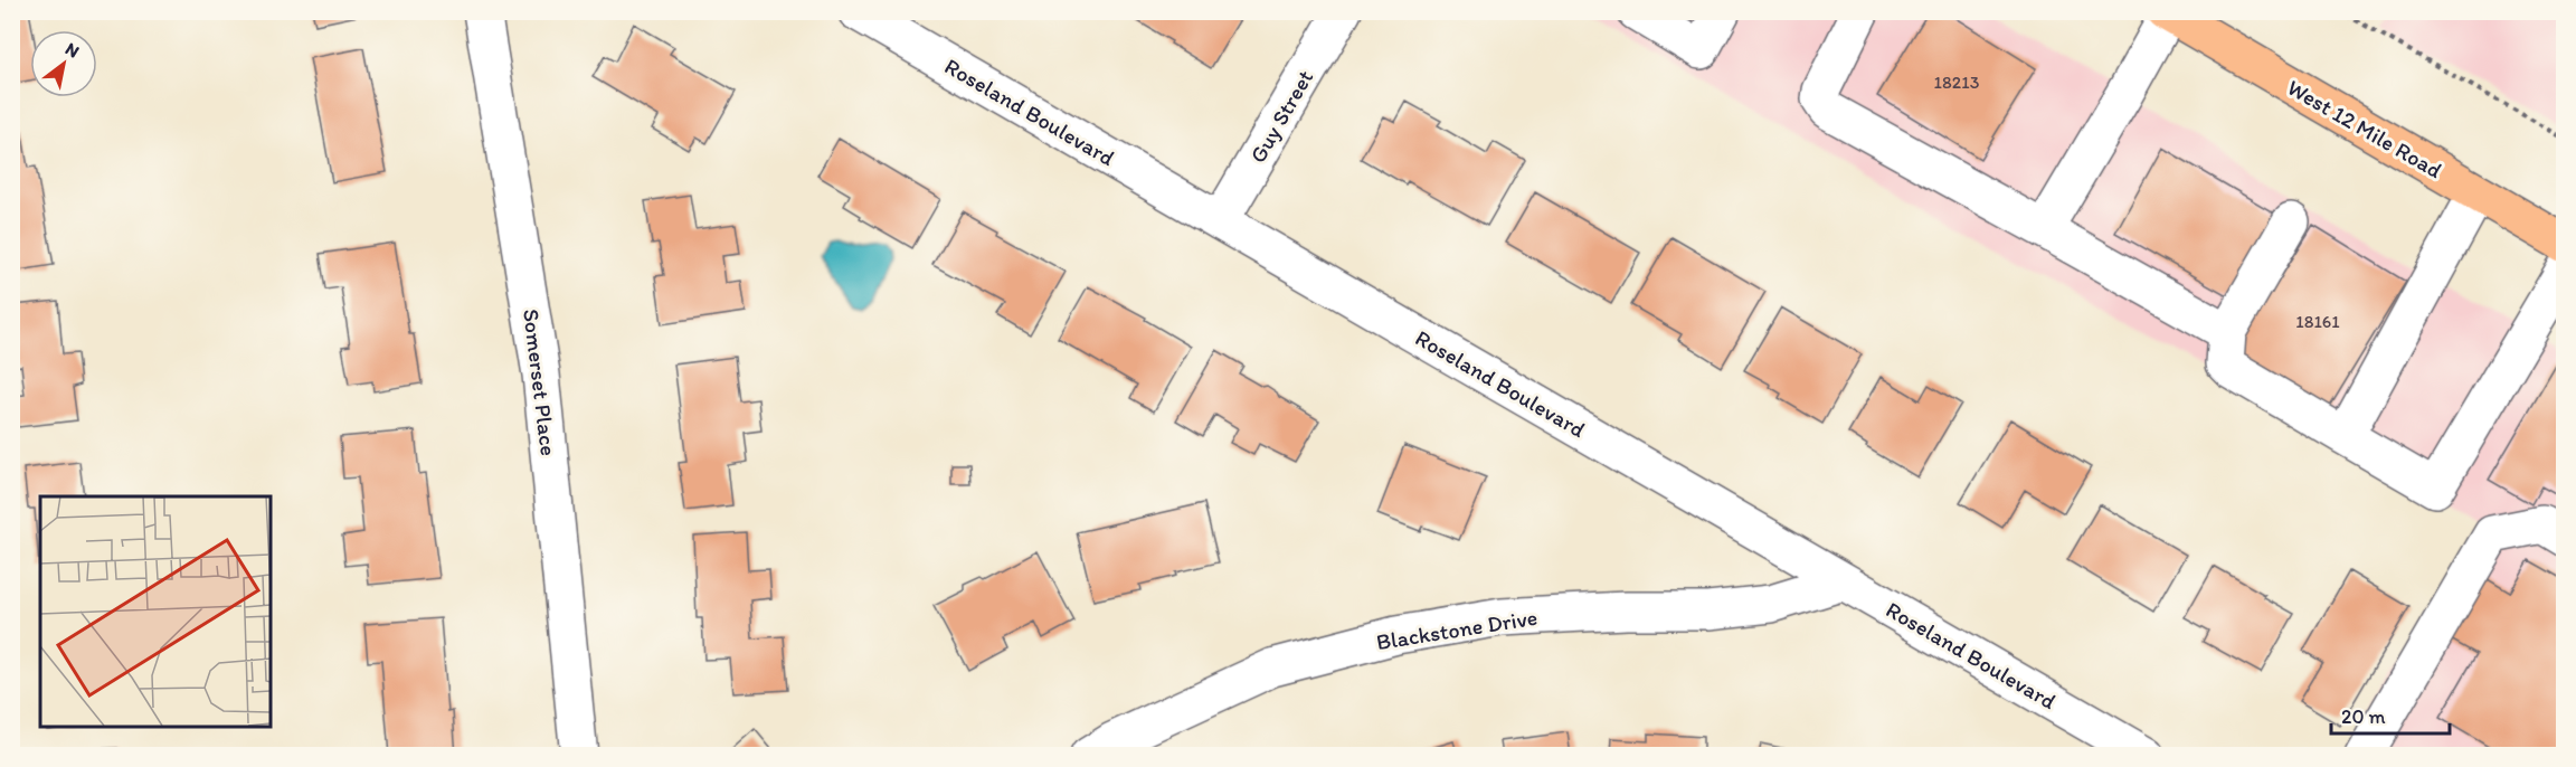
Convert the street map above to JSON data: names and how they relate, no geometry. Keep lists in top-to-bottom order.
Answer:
{
  "streets": {
    "main road": ["West 12 Mile Road"],
    "street": [
      "Roseland Boulevard",
      "Guy Street",
      "Somerset Place",
      "Blackstone Drive"
    ]
  },
  "crossings": [
    ["Roseland Boulevard", "Guy Street"],
    ["Roseland Boulevard", "Blackstone Drive"]
  ],
  "house_numbers": ["18213", "18161"],
  "scale_bar": "20 m",
  "north": "top right"
}
